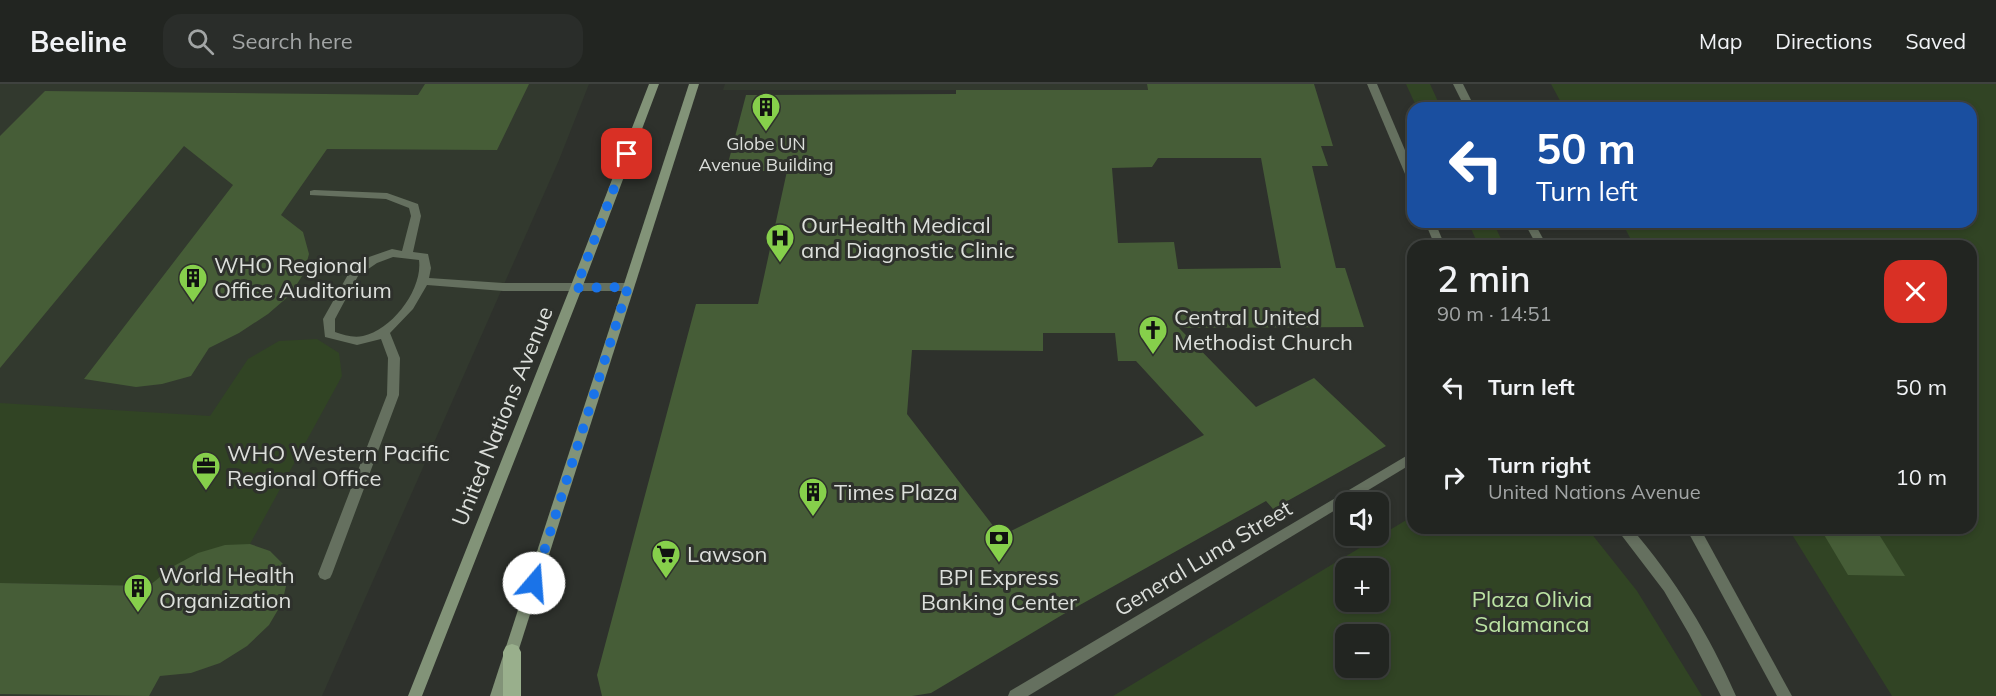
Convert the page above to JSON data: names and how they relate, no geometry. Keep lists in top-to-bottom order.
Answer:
{
  "streets": {
    "main road": ["United Nations Avenue"],
    "street": ["General Luna Street"]
  },
  "parks": ["Plaza Olivia Salamanca"],
  "places": {
    "building": [
      "Globe UN Avenue Building",
      "WHO Regional Office Auditorium",
      "Times Plaza",
      "World Health Organization"
    ],
    "hospital": ["OurHealth Medical and Diagnostic Clinic"],
    "church": ["Central United Methodist Church"],
    "office": ["WHO Western Pacific Regional Office"],
    "bank": ["BPI Express Banking Center"],
    "supermarket": ["Lawson"]
  },
  "page": {
    "header": "Beeline",
    "search": "Search here",
    "nav": ["Map", "Directions", "Saved"],
    "turn": ["50 m", "Turn left"],
    "heading": ["2 min", "90 m · 14:51"],
    "list": [
      {
        "name": "Turn left",
        "value": "50 m"
      },
      {
        "name": "Turn right",
        "note": "United Nations Avenue",
        "value": "10 m"
      }
    ],
    "map_buttons": ["+", "−"]
  }
}
